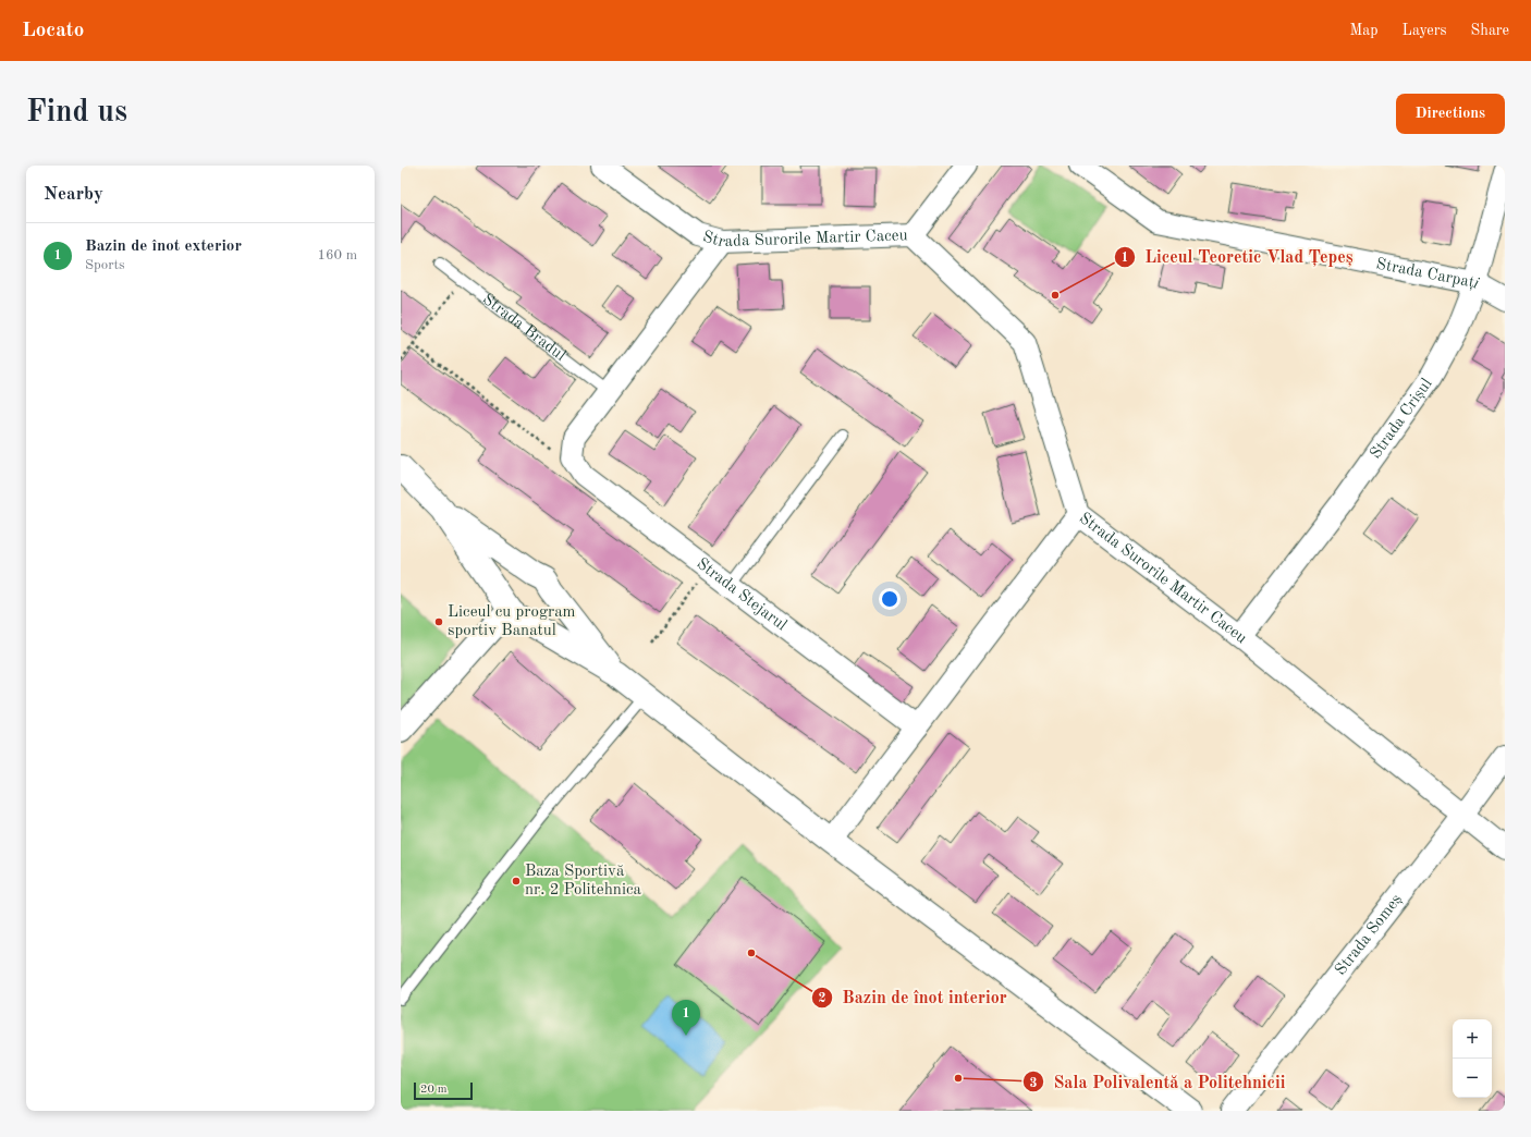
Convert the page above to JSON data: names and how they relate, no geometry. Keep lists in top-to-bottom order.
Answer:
{
  "streets": {
    "street": [
      "Strada Surorile Martir Caceu",
      "Strada Carpați",
      "Strada Crișul",
      "Strada Stejarul",
      "Strada Someș"
    ],
    "lane": ["Strada Bradul"]
  },
  "crossings": [
    ["Strada Surorile Martir Caceu", "Strada Crișul"],
    ["Strada Surorile Martir Caceu", "Strada Someș"],
    ["Strada Carpați", "Strada Crișul"]
  ],
  "places": [
    "Liceul Teoretic Vlad Țepeș",
    "Liceul cu program sportiv Banatul",
    "Baza Sportivă nr. 2 Politehnica",
    "Bazin de înot interior",
    "Sala Polivalentă a Politehnicii"
  ],
  "scale_bar": "20 m",
  "page": {
    "header": "Locato",
    "nav": ["Map", "Layers", "Share"],
    "buttons": "Directions",
    "title": "Find us",
    "heading": "Nearby",
    "list": [
      {
        "mark": "1",
        "name": "Bazin de înot exterior",
        "note": "Sports",
        "value": "160 m"
      }
    ],
    "pins": "1",
    "map_buttons": ["+", "−"],
    "scale": "20 m"
  }
}
